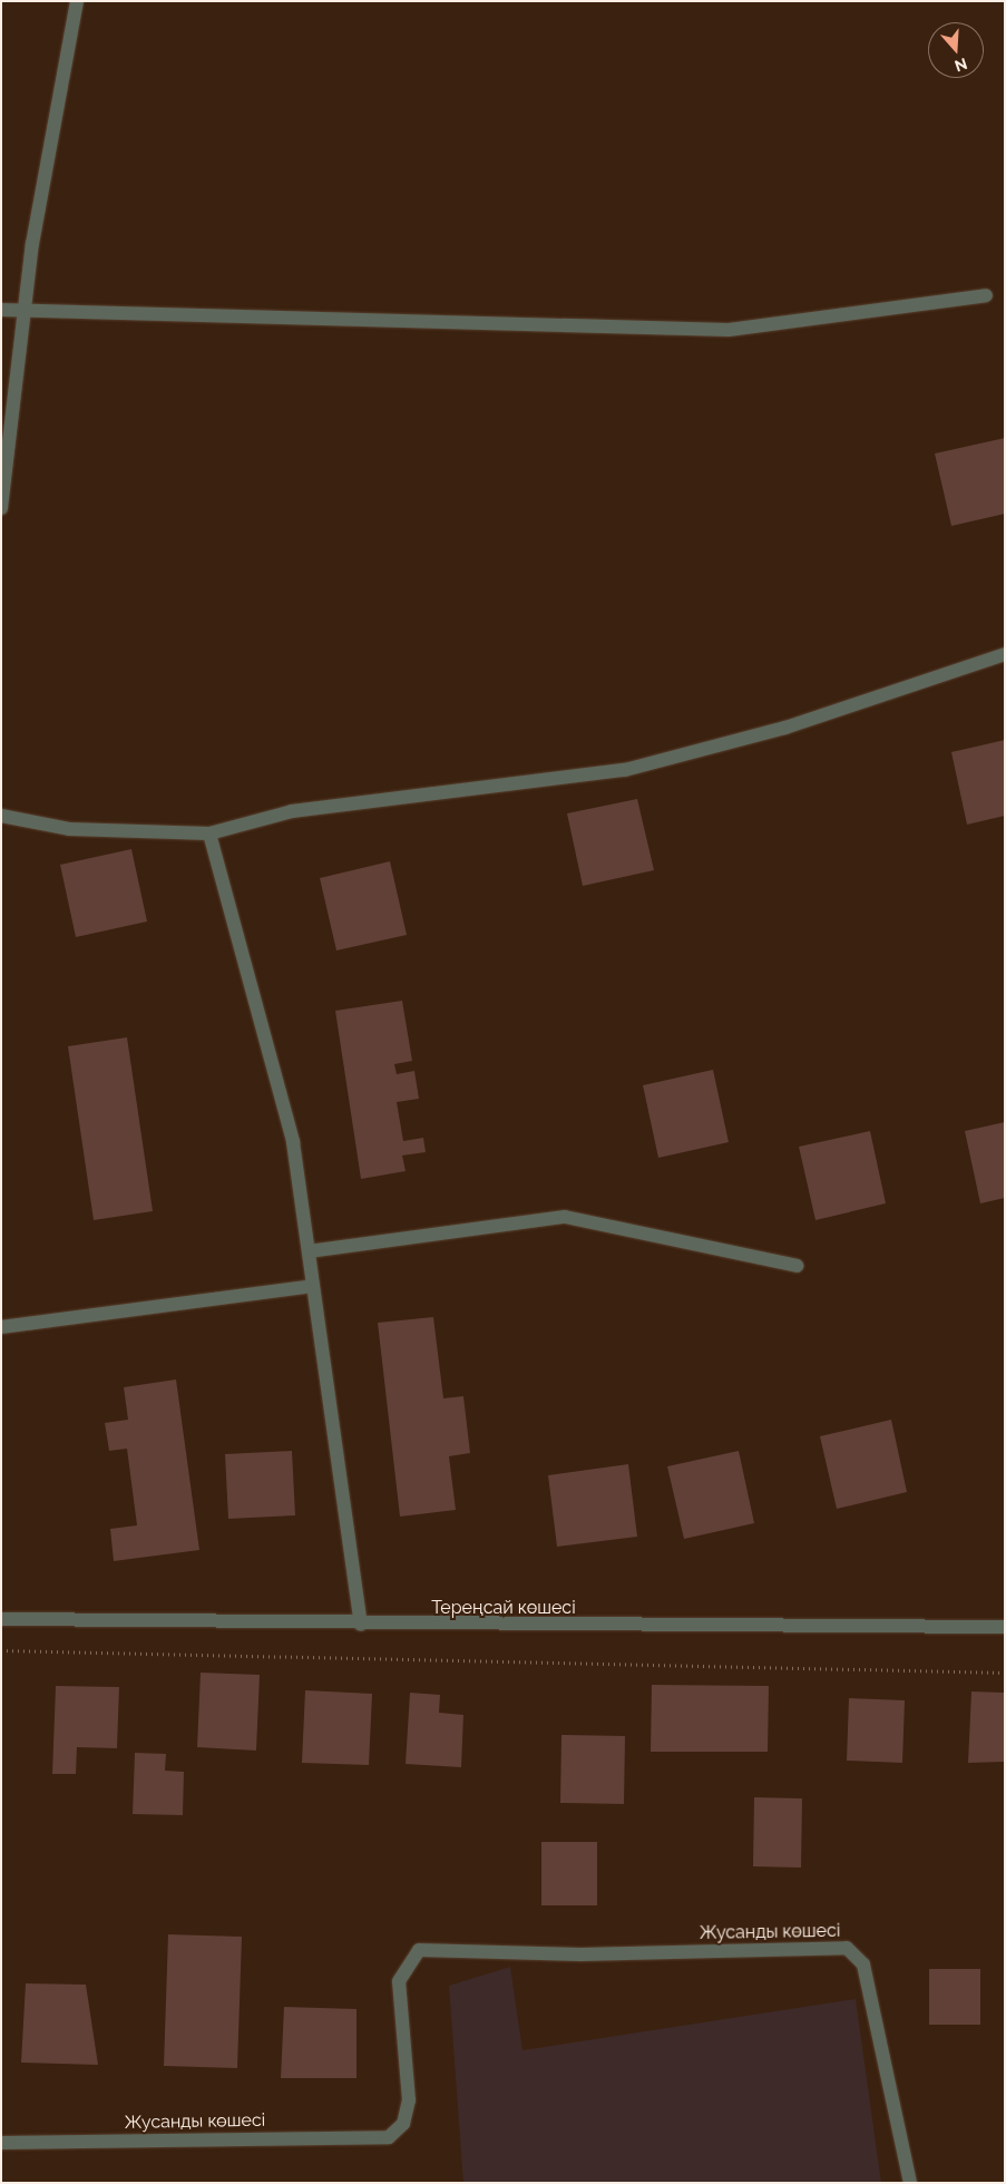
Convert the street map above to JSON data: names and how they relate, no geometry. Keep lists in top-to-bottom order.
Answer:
{
  "streets": {
    "street": ["Тереңсай көшесі", "Жусанды көшесі"]
  },
  "north": "bottom"
}
